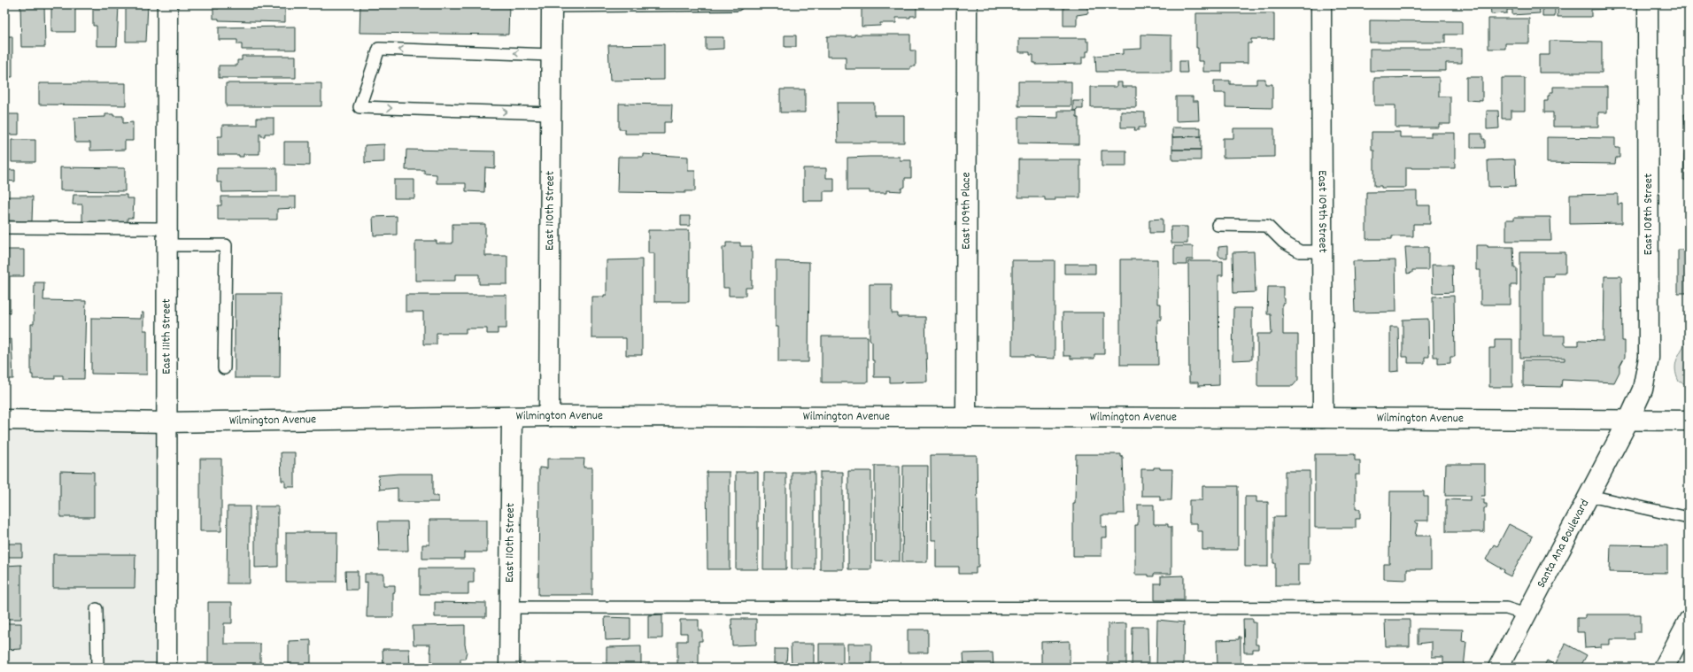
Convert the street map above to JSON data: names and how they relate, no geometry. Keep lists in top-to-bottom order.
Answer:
{
  "streets": {
    "street": [
      "East 110th Street",
      "East 109th Place",
      "East 109th Street",
      "East 108th Street",
      "East 111th Street",
      "Wilmington Avenue",
      "Santa Ana Boulevard"
    ]
  },
  "crossings": [
    ["East 110th Street", "Wilmington Avenue"],
    ["East 109th Place", "Wilmington Avenue"],
    ["East 109th Street", "Wilmington Avenue"],
    ["East 108th Street", "Wilmington Avenue"],
    ["East 108th Street", "Santa Ana Boulevard"],
    ["East 111th Street", "Wilmington Avenue"],
    ["Wilmington Avenue", "Santa Ana Boulevard"]
  ]
}
